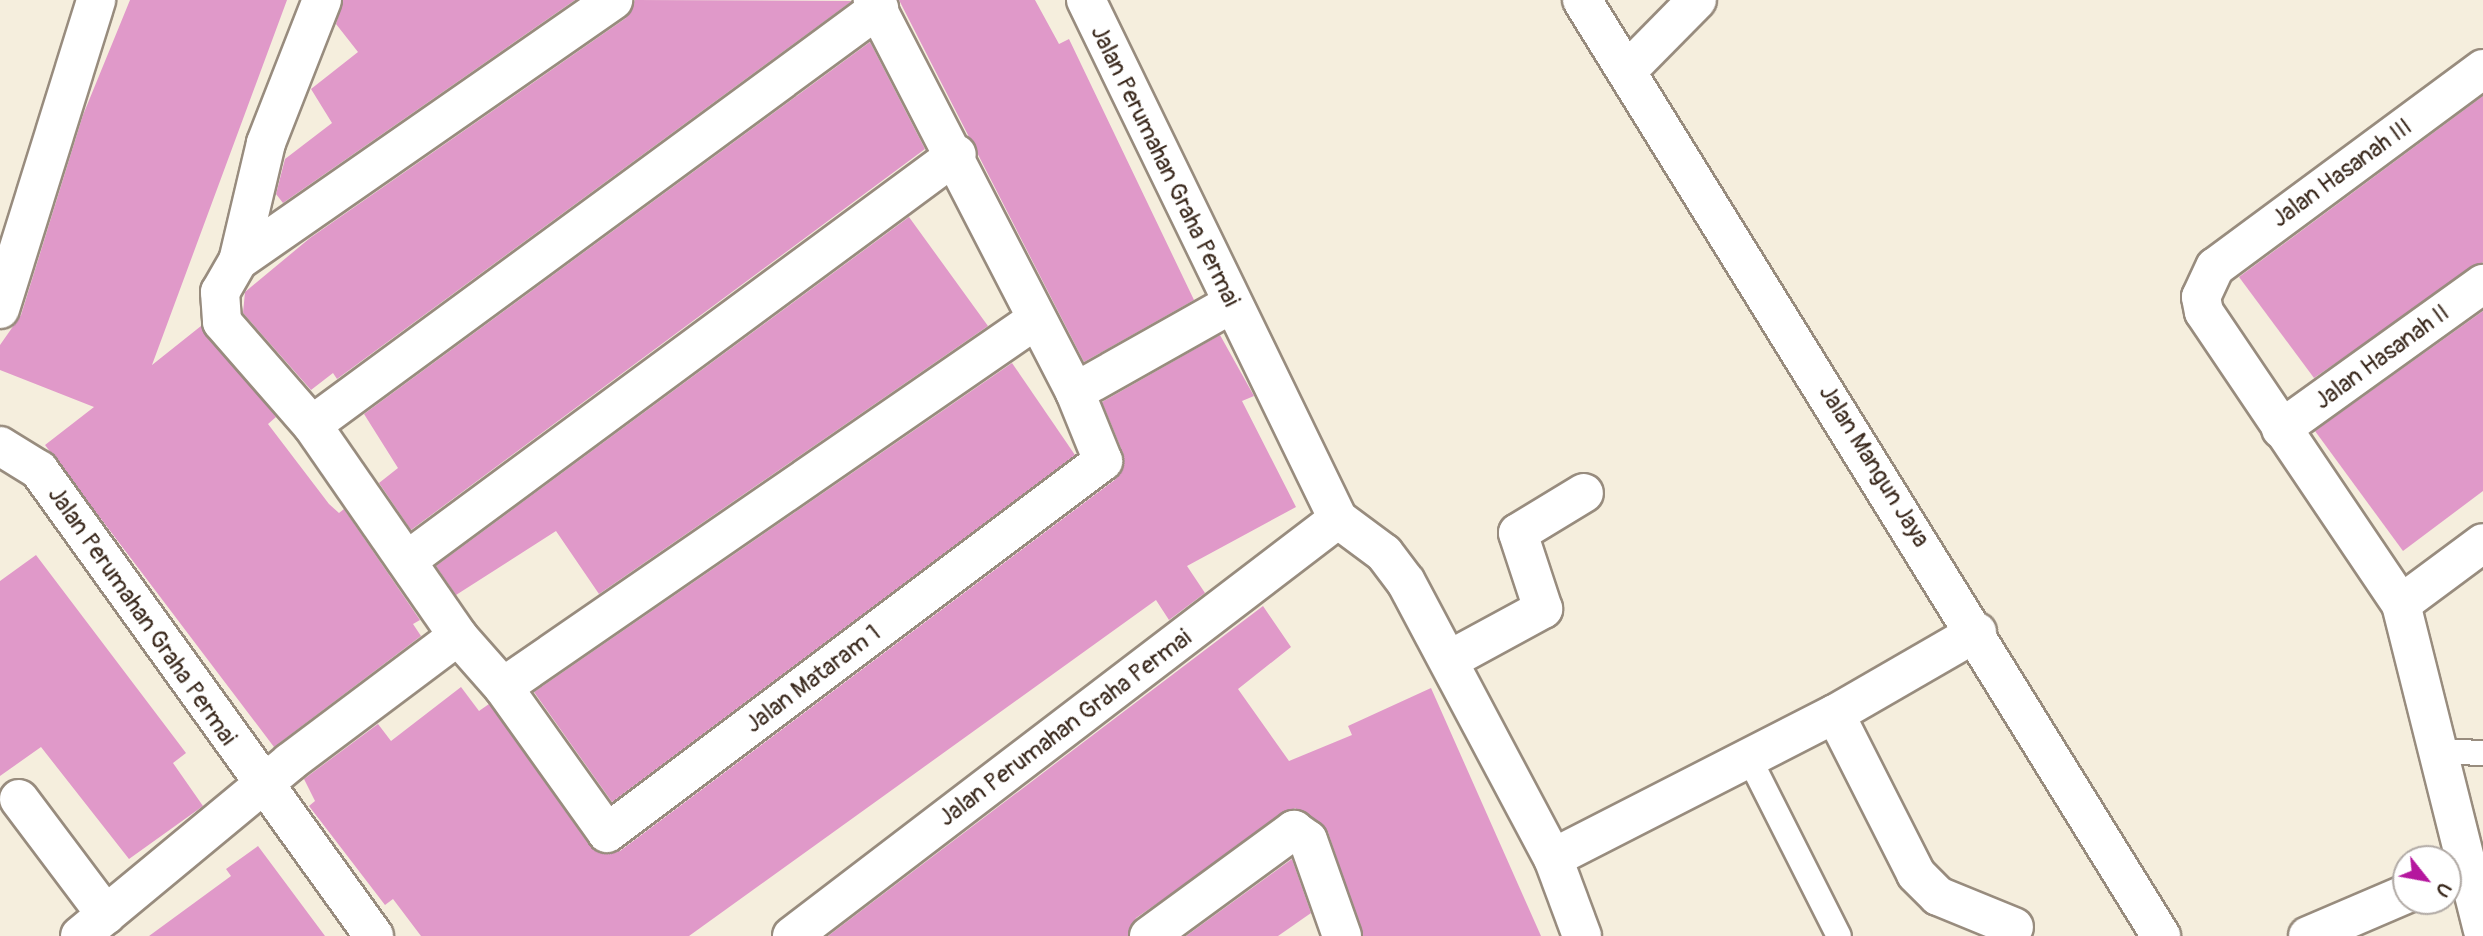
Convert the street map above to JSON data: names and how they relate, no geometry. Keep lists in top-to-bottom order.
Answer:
{
  "streets": {
    "street": [
      "Jalan Perumahan Graha Permai",
      "Jalan Hasanah III",
      "Jalan Hasanah II",
      "Jalan Mangun Jaya",
      "Jalan Mataram 1"
    ]
  },
  "crossings": [
    ["Jalan Hasanah III", "Jalan Hasanah II"]
  ],
  "north": "bottom right"
}
